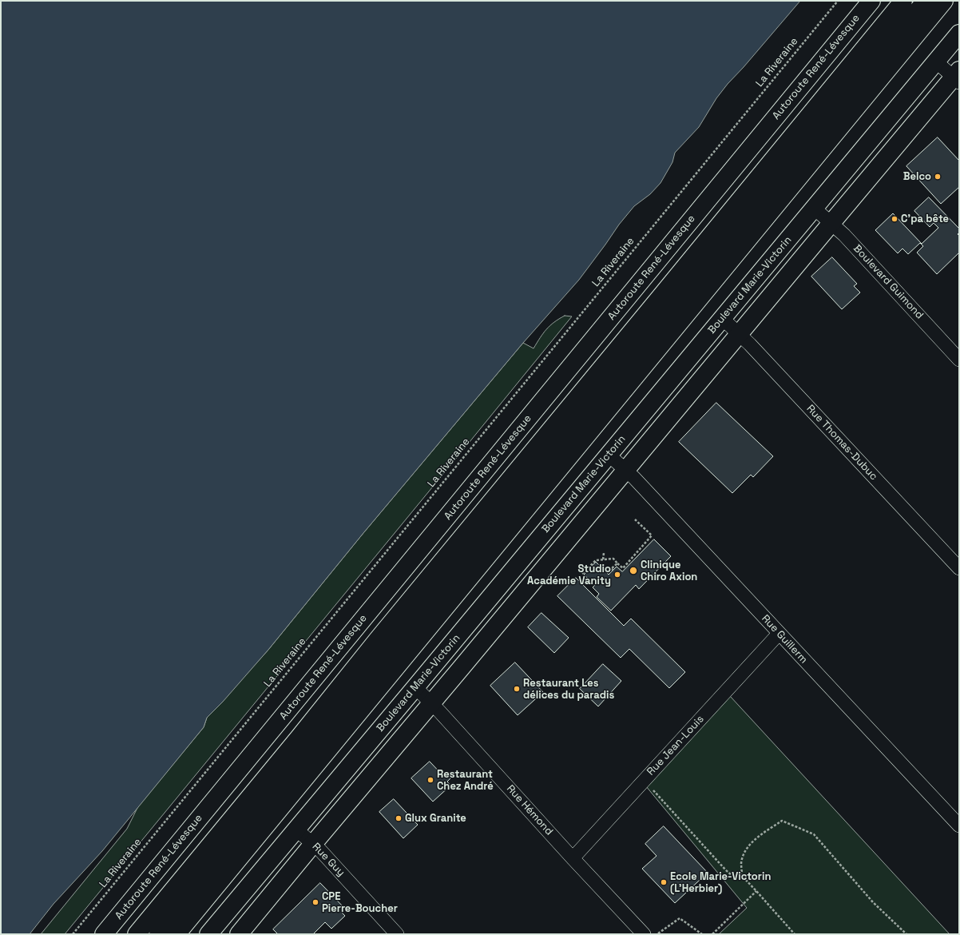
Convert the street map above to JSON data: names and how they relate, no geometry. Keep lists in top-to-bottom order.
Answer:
{
  "streets": {
    "main road": ["Autoroute René-Lévesque", "Boulevard Marie-Victorin"],
    "street": [
      "Boulevard Guimond",
      "Rue Thomas-Dubuc",
      "Rue Guillerm",
      "Rue Jean-Louis",
      "Rue Hémond",
      "Rue Guy"
    ],
    "path": ["La Riveraine"]
  },
  "crossings": [
    ["Boulevard Guimond", "Boulevard Marie-Victorin"],
    ["Boulevard Marie-Victorin", "Rue Thomas-Dubuc"],
    ["Boulevard Marie-Victorin", "Rue Guillerm"],
    ["Boulevard Marie-Victorin", "Rue Hémond"],
    ["Boulevard Marie-Victorin", "Rue Guy"],
    ["Rue Guillerm", "Rue Jean-Louis"],
    ["Rue Jean-Louis", "Rue Hémond"]
  ],
  "places": [
    "Belco",
    "C'pa bête",
    "Clinique Chiro Axion",
    "Studio Académie Vanity",
    "Restaurant Les délices du paradis",
    "Restaurant Chez André",
    "Glux Granite",
    "Ecole Marie-Victorin (L'Herbier)",
    "CPE Pierre-Boucher"
  ]
}
